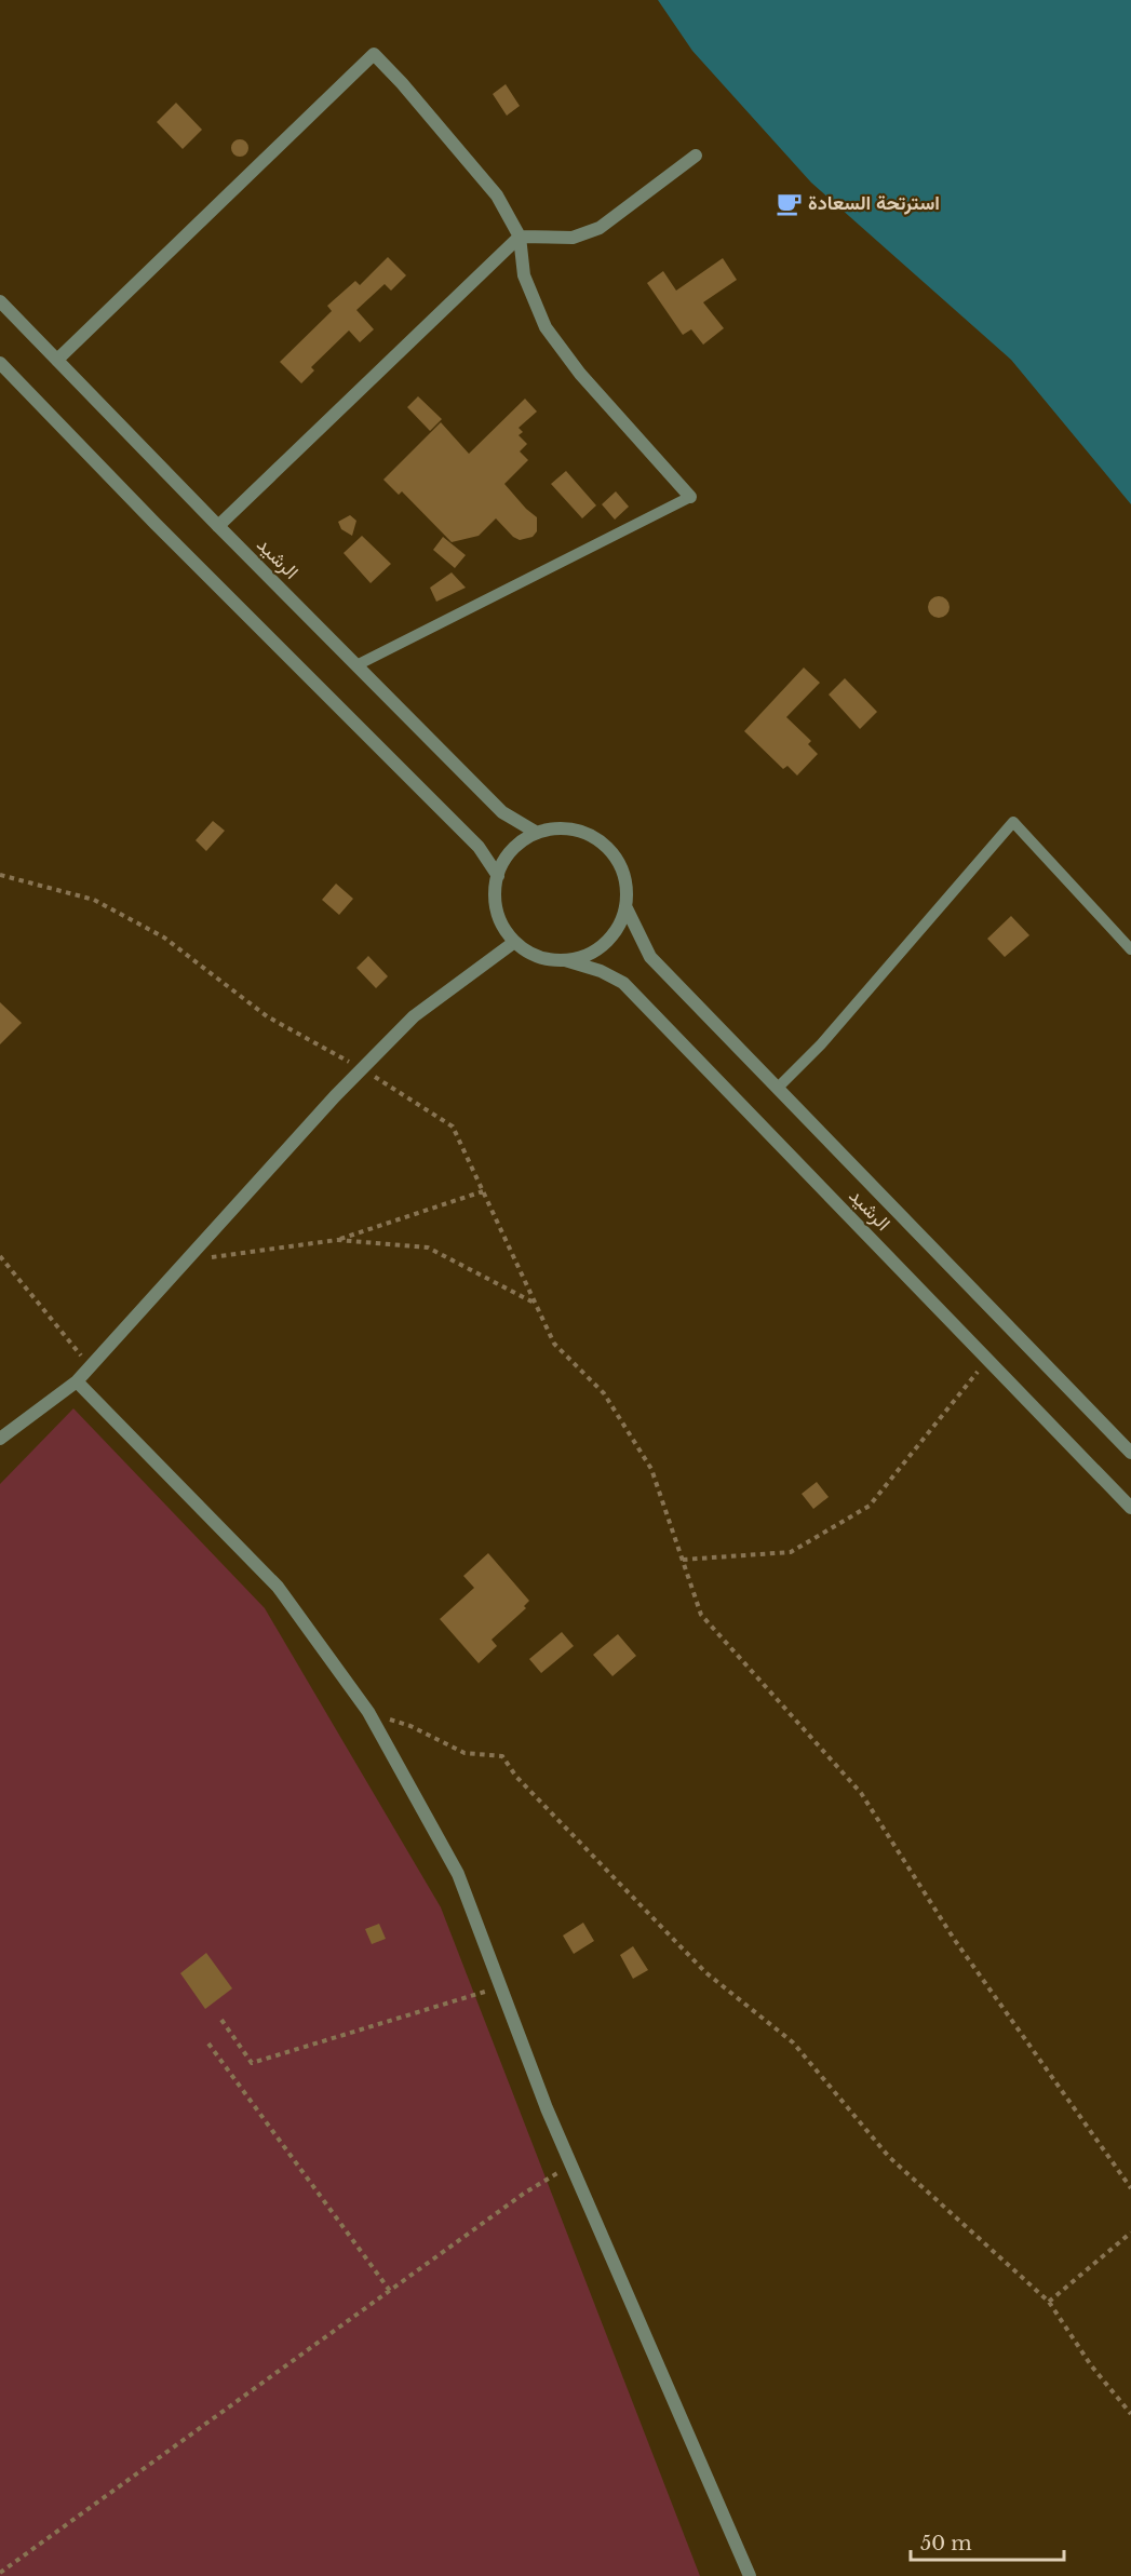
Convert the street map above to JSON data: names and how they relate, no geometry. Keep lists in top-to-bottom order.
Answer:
{
  "streets": {
    "street": ["الرشيد"]
  },
  "places": {
    "cafe": ["استرتحة السعادة"]
  },
  "scale_bar": "50 m"
}
